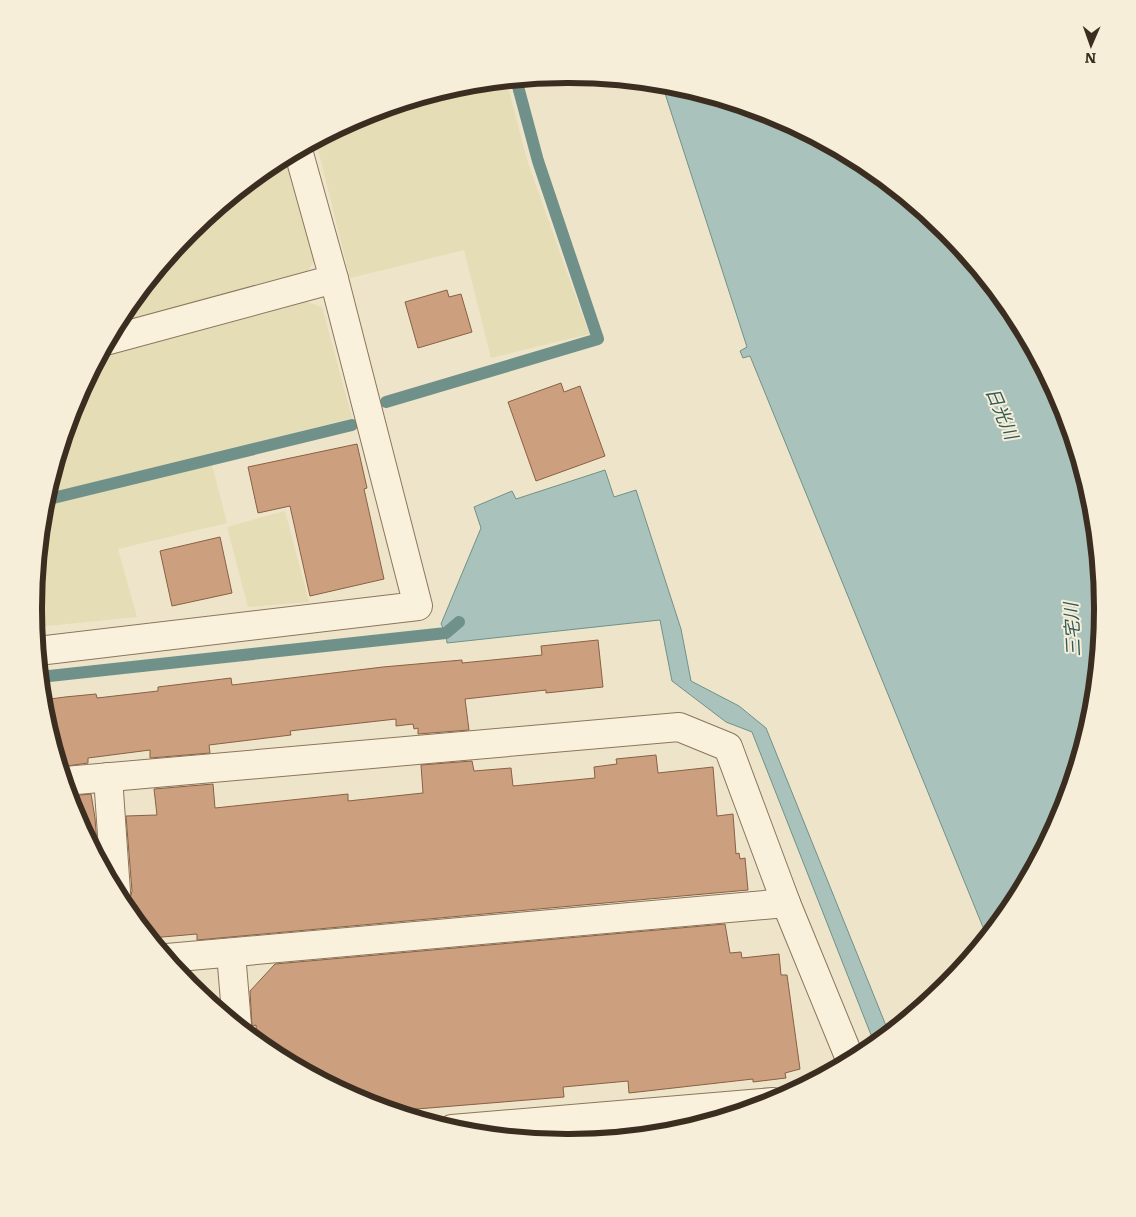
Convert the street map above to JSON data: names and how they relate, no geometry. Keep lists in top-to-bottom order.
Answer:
{
  "water": ["日光川", "三宅川"],
  "north": "bottom"
}
